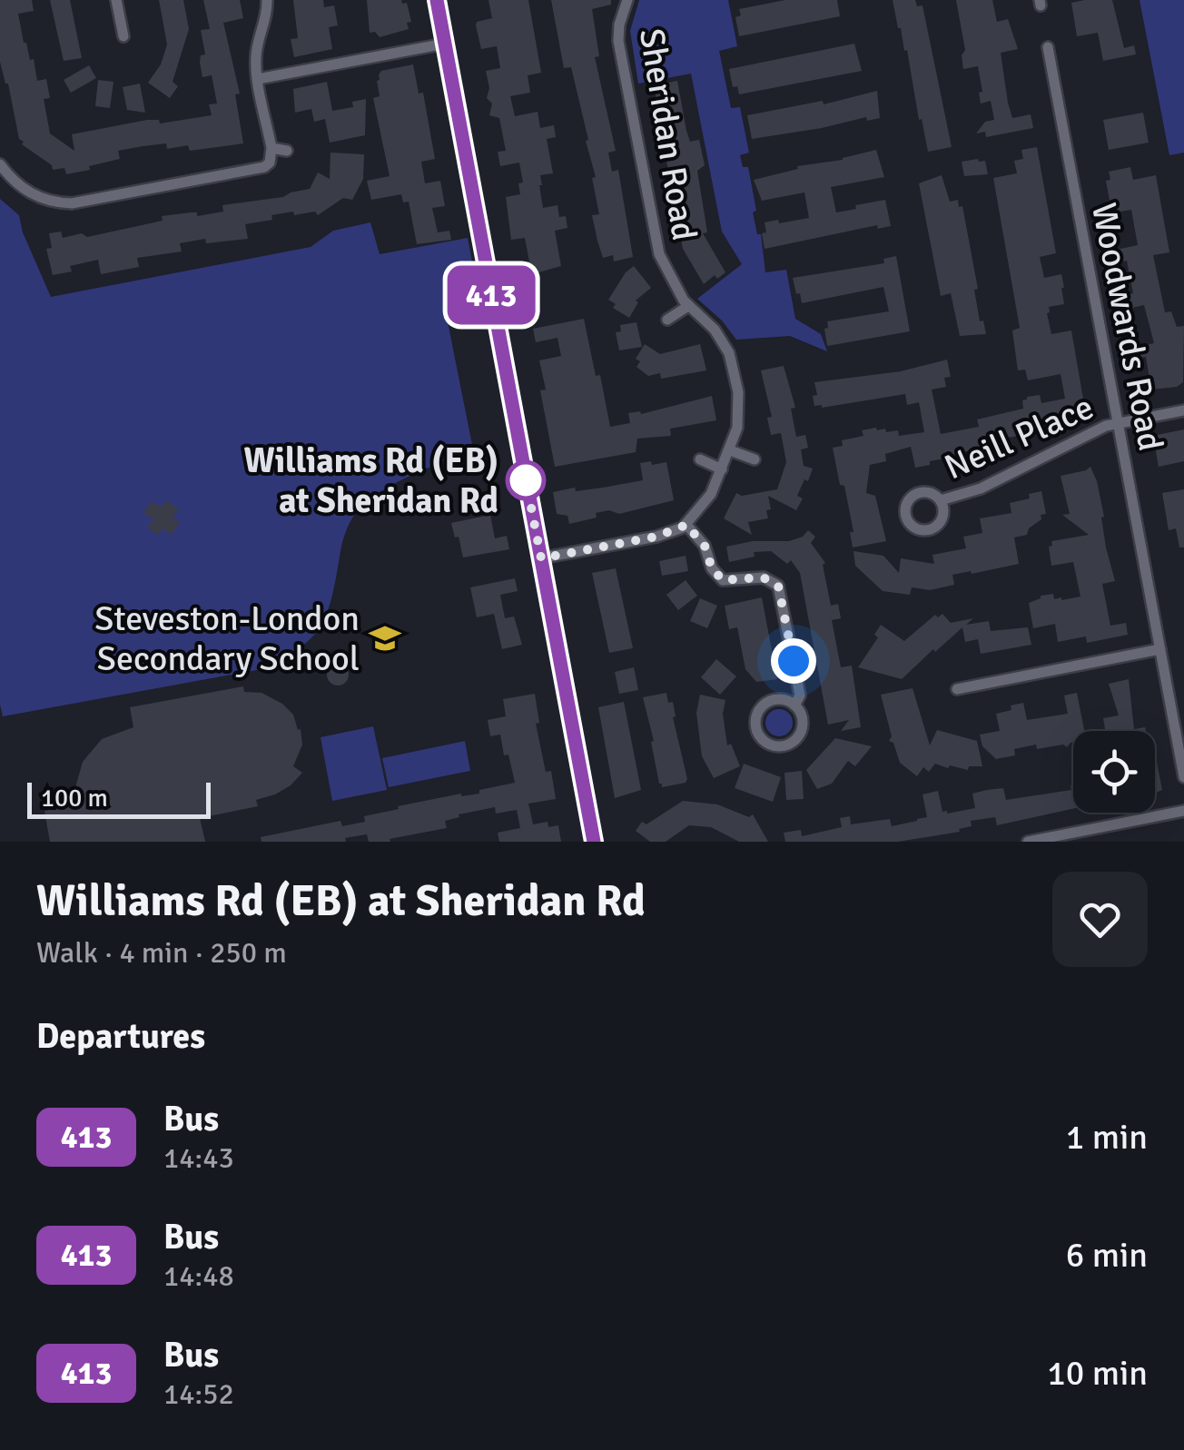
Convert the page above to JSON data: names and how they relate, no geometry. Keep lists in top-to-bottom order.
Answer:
{
  "streets": {
    "street": ["Sheridan Road", "Woodwards Road", "Neill Place"]
  },
  "crossings": [
    ["Woodwards Road", "Neill Place"]
  ],
  "places": {
    "other": ["Williams Rd (EB) at Sheridan Rd"],
    "school or university": ["Steveston-London Secondary School"]
  },
  "lines": ["bus line 413"],
  "scale_bar": "100 m",
  "page": {
    "on_map": "413",
    "scale": "100 m",
    "heading": [
      ["Williams Rd (EB) at Sheridan Rd", "Walk · 4 min · 250 m"],
      "Departures"
    ],
    "list": [
      {
        "mark": "413",
        "name": "Bus",
        "note": "14:43",
        "value": "1 min"
      },
      {
        "mark": "413",
        "name": "Bus",
        "note": "14:48",
        "value": "6 min"
      },
      {
        "mark": "413",
        "name": "Bus",
        "note": "14:52",
        "value": "10 min"
      }
    ]
  }
}
